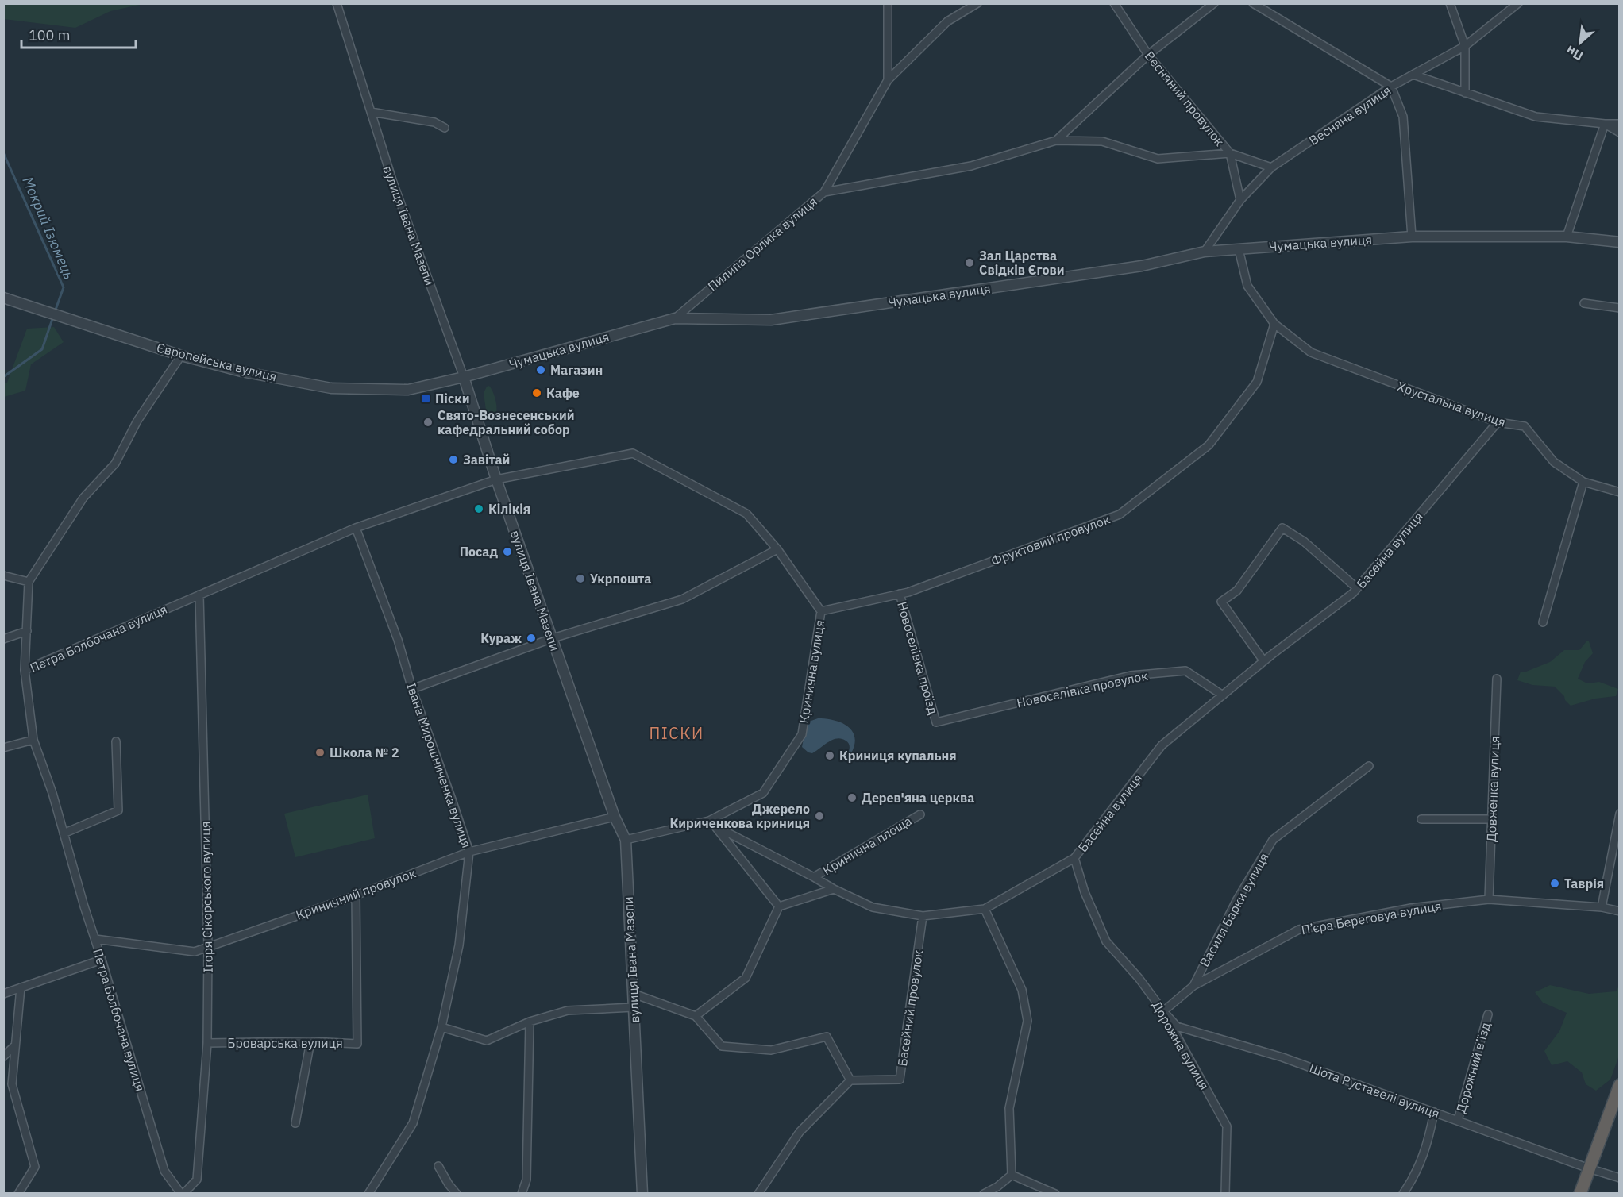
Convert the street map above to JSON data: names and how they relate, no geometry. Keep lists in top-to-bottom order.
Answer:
{
  "streets": {
    "street": [
      "Весняний провулок",
      "Весняна вулиця",
      "вулиця Івана Мазепи",
      "Чумацька вулиця",
      "Пилипа Орлика вулиця",
      "Європейська вулиця",
      "Хрустальна вулиця",
      "Фруктовий провулок",
      "Басейна вулиця",
      "Петра Болбочана вулиця",
      "Новоселівка проїзд",
      "Кринична вулиця",
      "Новоселівка провулок",
      "Івана Мирошниченка вулиця",
      "Довженка вулиця",
      "Кринична площа",
      "Криничний провулок",
      "Ігоря Сікорського вулиця",
      "Василя Барки вулиця",
      "П’єра Береговуа вулиця",
      "Басейний провулок",
      "Броварська вулиця",
      "Дорожна вулиця",
      "Дорожний в’їзд",
      "Шота Руставелі вулиця"
    ]
  },
  "crossings": [
    ["Весняний провулок", "Весняна вулиця"],
    ["Весняна вулиця", "Чумацька вулиця"],
    ["вулиця Івана Мазепи", "Чумацька вулиця"],
    ["вулиця Івана Мазепи", "Європейська вулиця"],
    ["вулиця Івана Мазепи", "Петра Болбочана вулиця"],
    ["вулиця Івана Мазепи", "Кринична вулиця"],
    ["вулиця Івана Мазепи", "Криничний провулок"],
    ["Чумацька вулиця", "Пилипа Орлика вулиця"],
    ["Чумацька вулиця", "Європейська вулиця"],
    ["Чумацька вулиця", "Хрустальна вулиця"],
    ["Хрустальна вулиця", "Фруктовий провулок"],
    ["Хрустальна вулиця", "Басейна вулиця"],
    ["Фруктовий провулок", "Новоселівка проїзд"],
    ["Фруктовий провулок", "Кринична вулиця"],
    ["Басейна вулиця", "Новоселівка провулок"],
    ["Басейна вулиця", "Кринична площа"],
    ["Басейна вулиця", "Басейний провулок"],
    ["Басейна вулиця", "Дорожна вулиця"],
    ["Петра Болбочана вулиця", "Кринична вулиця"],
    ["Петра Болбочана вулиця", "Івана Мирошниченка вулиця"],
    ["Петра Болбочана вулиця", "Криничний провулок"],
    ["Петра Болбочана вулиця", "Ігоря Сікорського вулиця"],
    ["Новоселівка проїзд", "Новоселівка провулок"],
    ["Кринична вулиця", "Кринична площа"],
    ["Івана Мирошниченка вулиця", "Криничний провулок"],
    ["Довженка вулиця", "П’єра Береговуа вулиця"],
    ["Криничний провулок", "Ігоря Сікорського вулиця"],
    ["Криничний провулок", "Броварська вулиця"],
    ["Ігоря Сікорського вулиця", "Броварська вулиця"],
    ["Василя Барки вулиця", "П’єра Береговуа вулиця"],
    ["П’єра Береговуа вулиця", "Дорожна вулиця"],
    ["П’єра Береговуа вулиця", "Шота Руставелі вулиця"],
    ["Дорожна вулиця", "Шота Руставелі вулиця"],
    ["Дорожний в’їзд", "Шота Руставелі вулиця"]
  ],
  "districts": ["ПІСКИ"],
  "water": ["Мокрий Ізюмець"],
  "places": {
    "other": [
      "Зал Царства Свідків Єгови",
      "Магазин",
      "Кафе",
      "Свято-Вознесенський кафедральний собор",
      "Завітай",
      "Кілікія",
      "Посад",
      "Укрпошта",
      "Кураж",
      "Школа № 2",
      "Криниця купальня",
      "Дерев'яна церква",
      "Джерело Кириченкова криниця",
      "Таврiя"
    ],
    "transit": ["Піски"]
  },
  "scale_bar": "100 m",
  "north": "bottom left"
}
